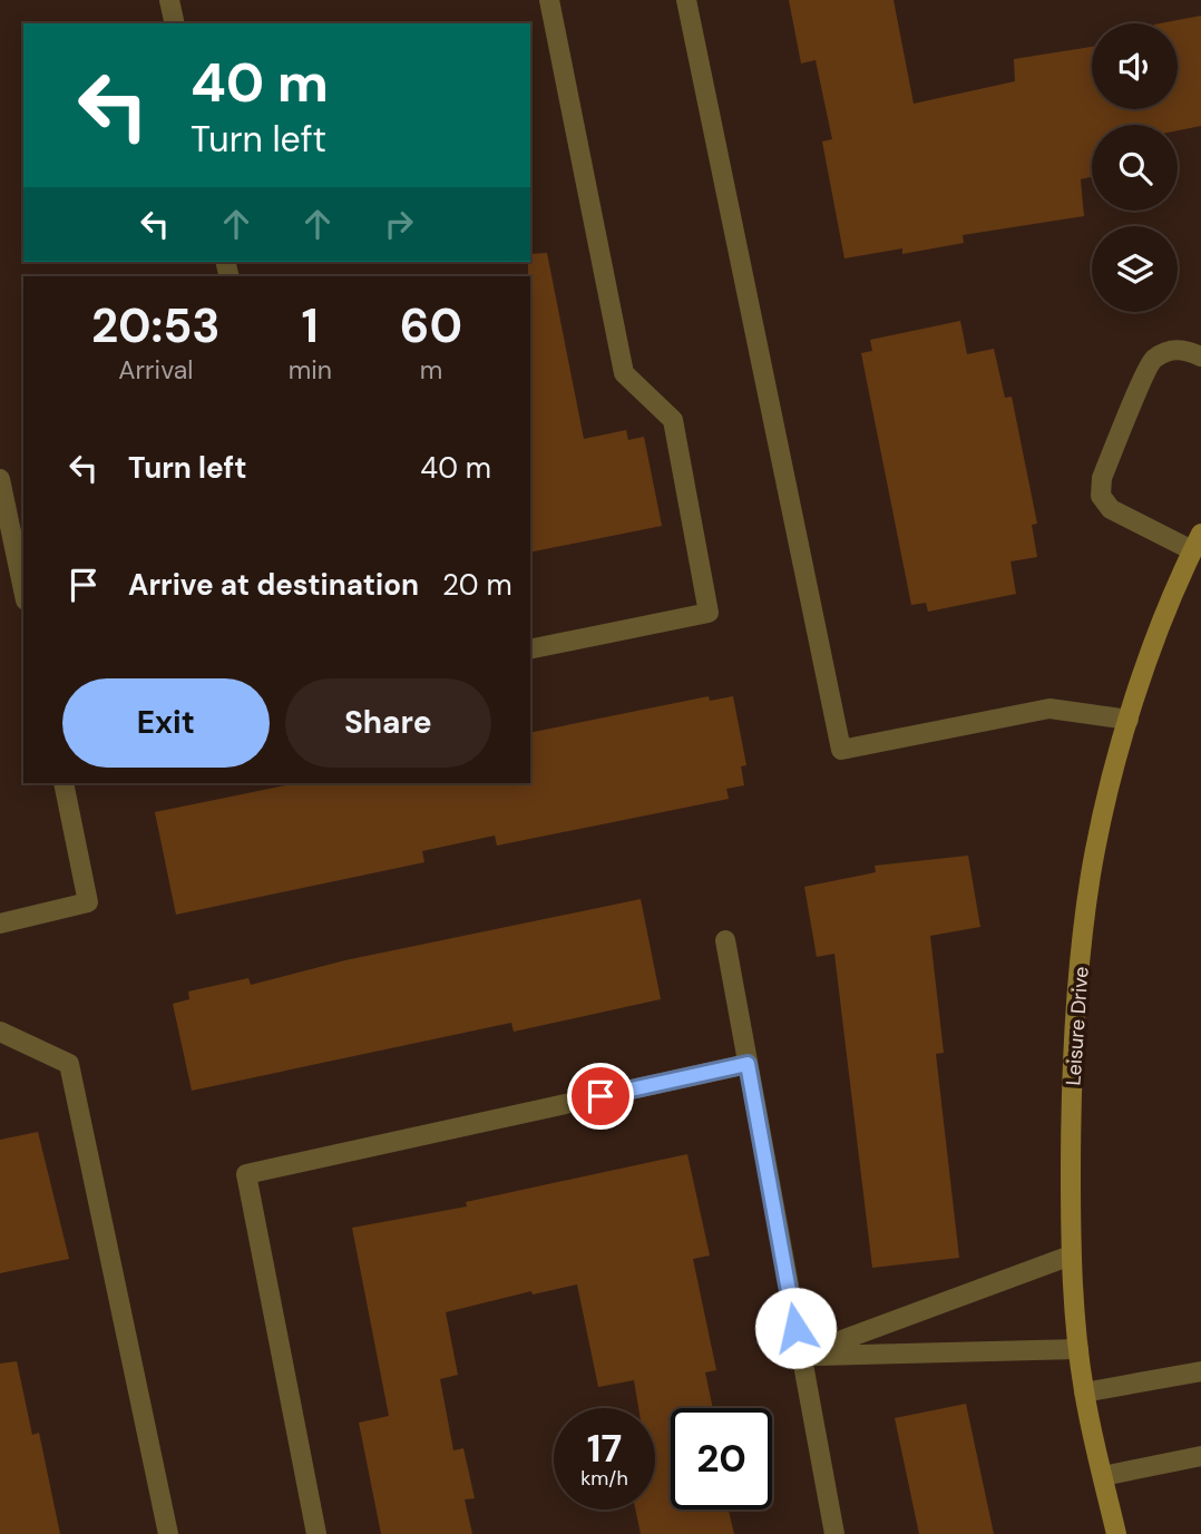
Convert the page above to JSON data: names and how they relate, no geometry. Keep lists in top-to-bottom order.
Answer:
{
  "streets": {
    "street": ["Leisure Drive"]
  },
  "page": {
    "turn": ["40 m", "Turn left"],
    "eta": [
      "20:53",
      "Arrival",
      "1",
      "min",
      "60",
      "m"
    ],
    "list": [
      {
        "name": "Turn left",
        "value": "40 m"
      },
      {
        "name": "Arrive at destination",
        "value": "20 m"
      }
    ],
    "buttons": ["Exit", "Share"],
    "speed": "17 km/h",
    "limit": "20"
  }
}
